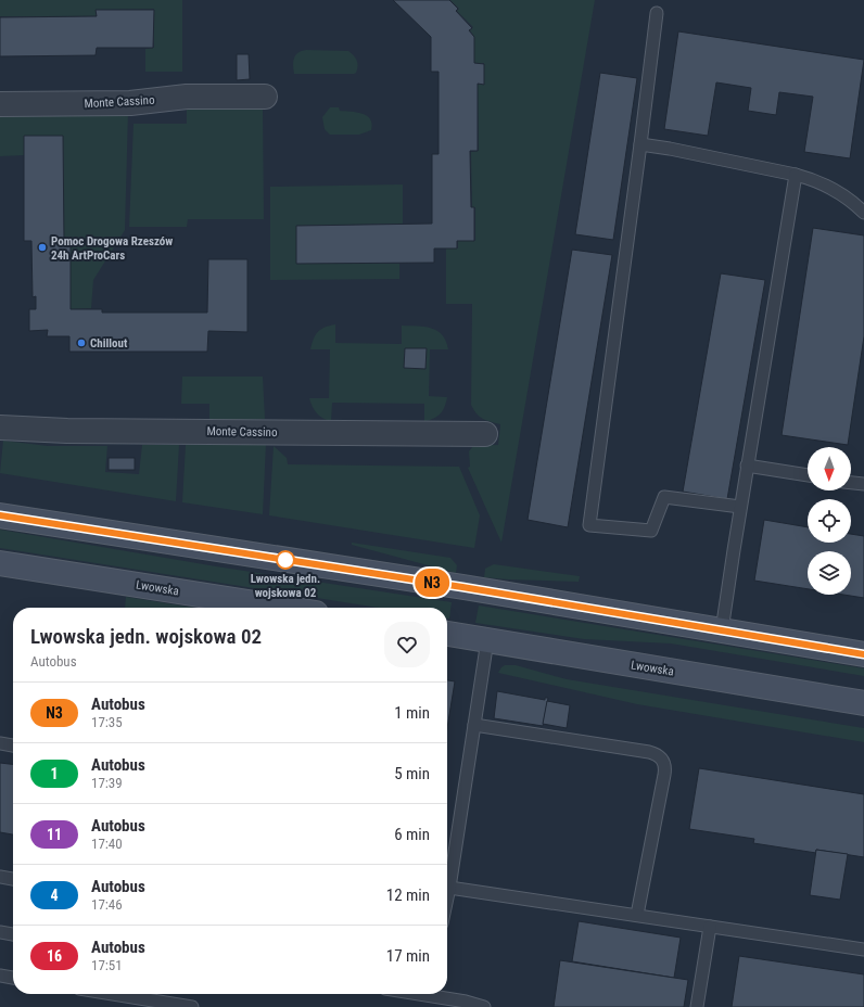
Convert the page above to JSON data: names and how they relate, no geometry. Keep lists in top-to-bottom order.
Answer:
{
  "streets": {
    "main road": ["Lwowska"],
    "street": ["Monte Cassino"]
  },
  "places": ["Pomoc Drogowa Rzeszów 24h ArtProCars", "Chillout", "Lwowska jedn. wojskowa 02"],
  "lines": ["bus line N3"],
  "north": "bottom",
  "page": {
    "on_map": "N3",
    "heading": ["Lwowska jedn. wojskowa 02", "Autobus"],
    "list": [
      {
        "mark": "N3",
        "name": "Autobus",
        "note": "17:35",
        "value": "1 min"
      },
      {
        "mark": "1",
        "name": "Autobus",
        "note": "17:39",
        "value": "5 min"
      },
      {
        "mark": "11",
        "name": "Autobus",
        "note": "17:40",
        "value": "6 min"
      },
      {
        "mark": "4",
        "name": "Autobus",
        "note": "17:46",
        "value": "12 min"
      },
      {
        "mark": "16",
        "name": "Autobus",
        "note": "17:51",
        "value": "17 min"
      }
    ]
  }
}
